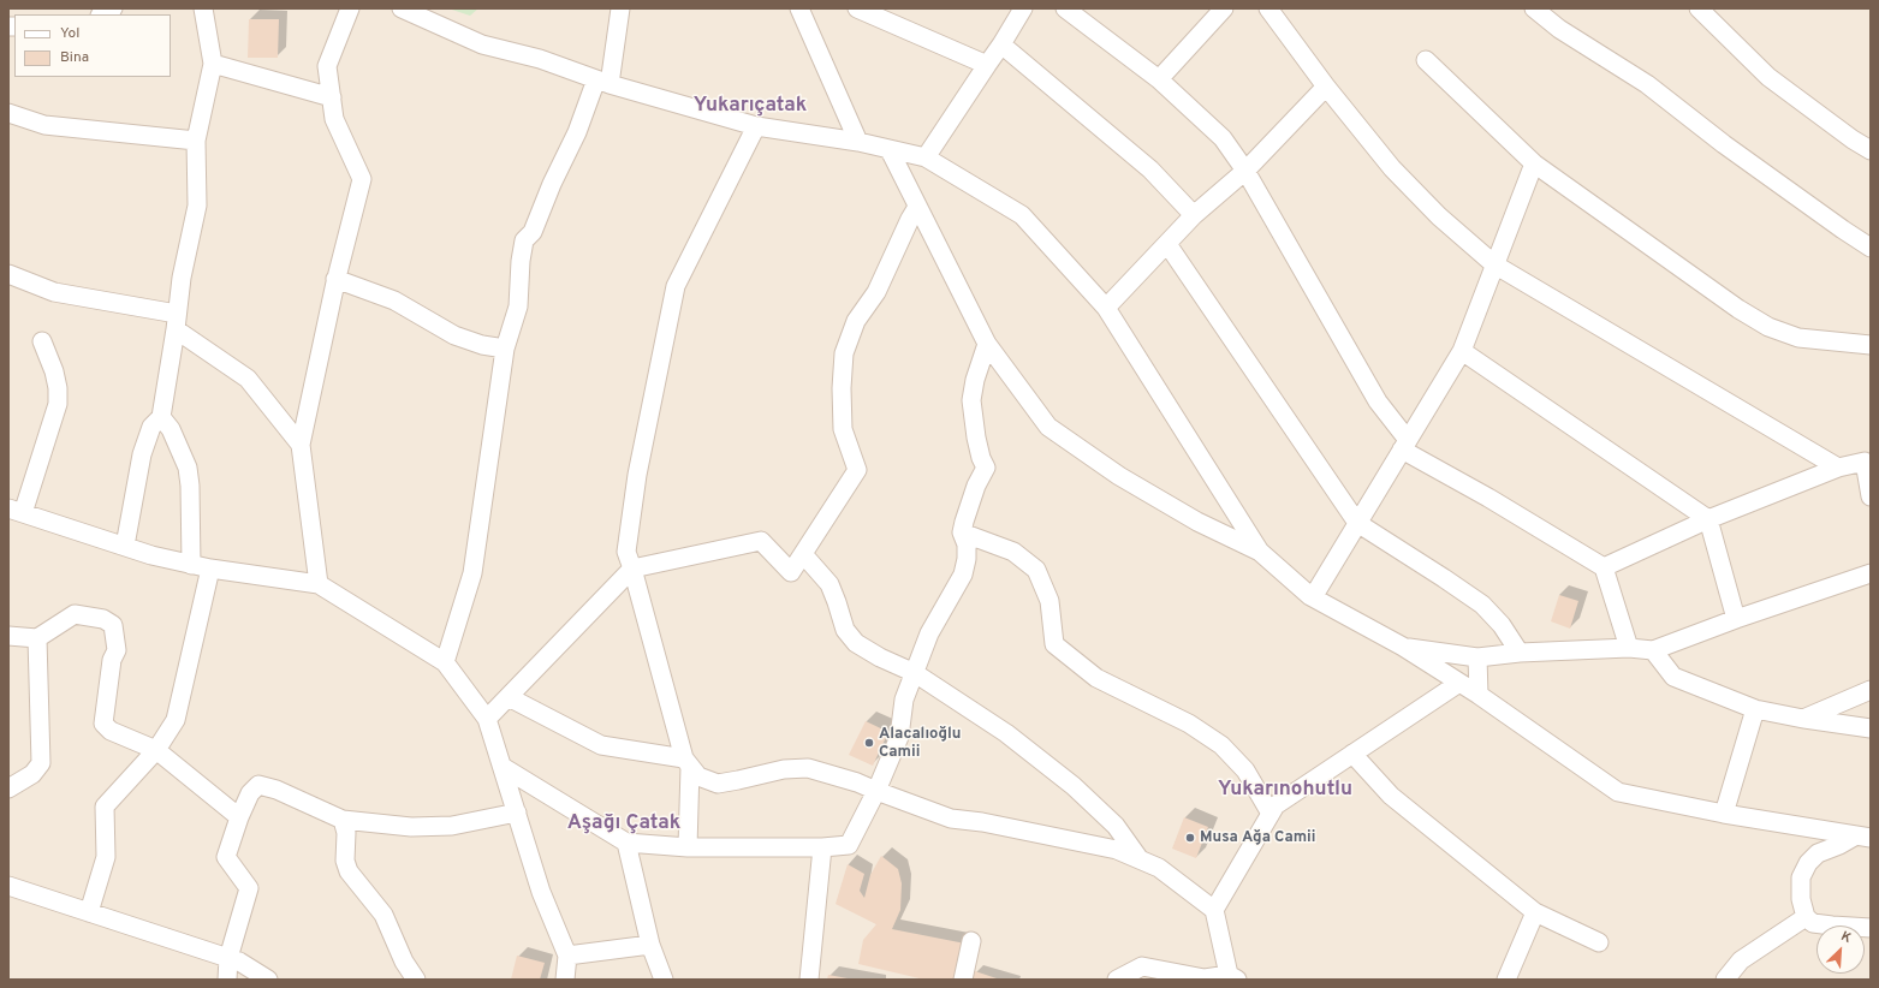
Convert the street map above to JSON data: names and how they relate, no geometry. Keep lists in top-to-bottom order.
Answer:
{
  "districts": ["Yukarıçatak", "Yukarınohutlu", "Aşağı Çatak"],
  "places": ["Alacalıoğlu Camii", "Musa Ağa Camii"],
  "legend": ["Yol", "Bina"],
  "north": "top right"
}
